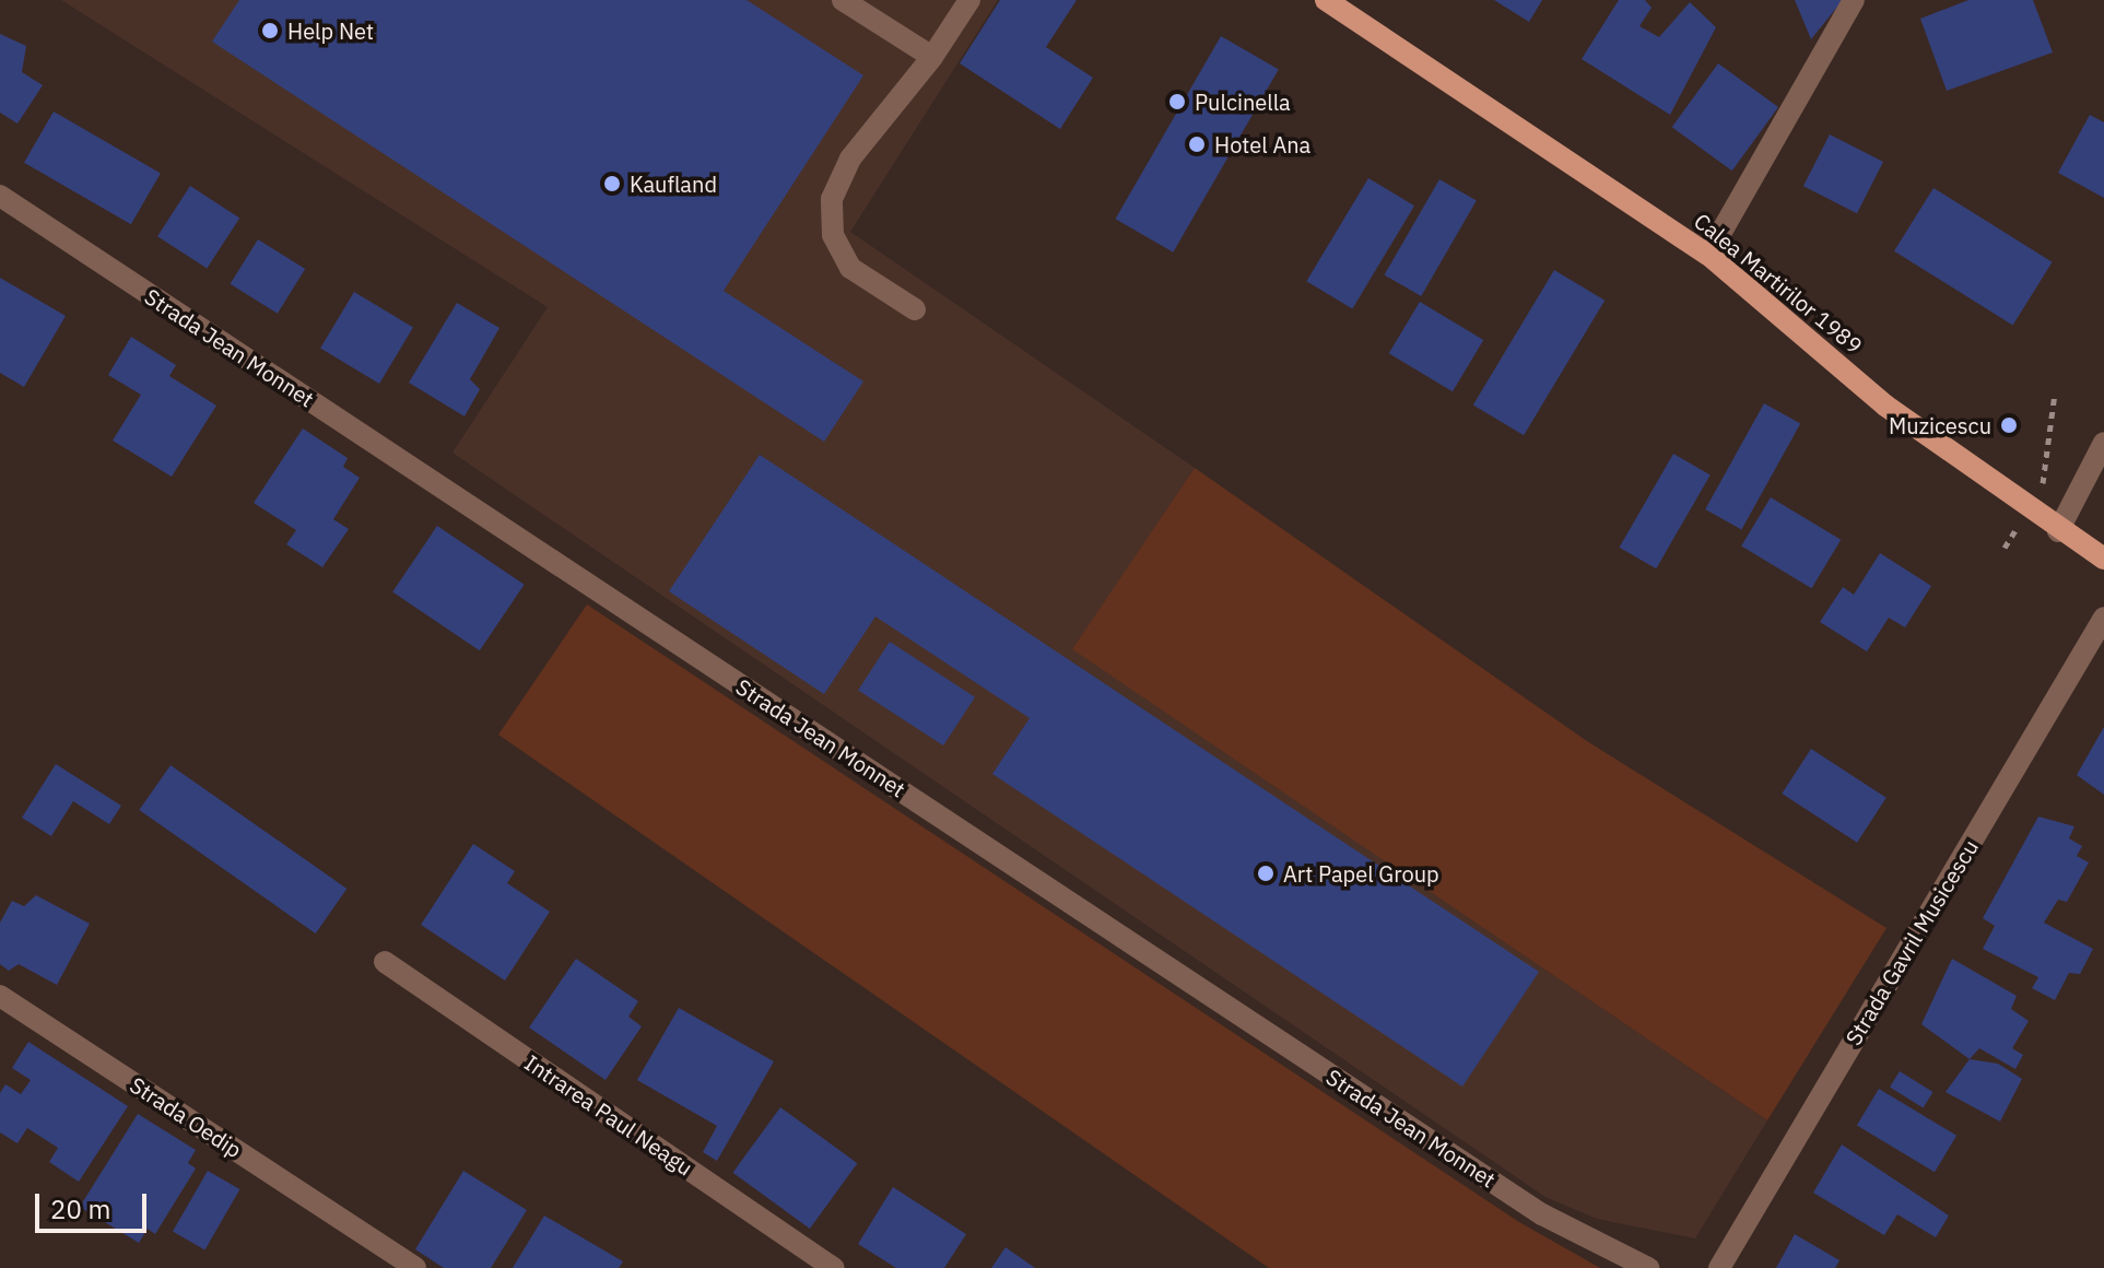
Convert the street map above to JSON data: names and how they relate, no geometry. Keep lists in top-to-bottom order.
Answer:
{
  "streets": {
    "main road": ["Calea Martirilor 1989"],
    "street": [
      "Strada Jean Monnet",
      "Strada Gavril Musicescu",
      "Intrarea Paul Neagu",
      "Strada Oedip"
    ]
  },
  "places": [
    "Help Net",
    "Pulcinella",
    "Hotel Ana",
    "Kaufland",
    "Muzicescu",
    "Art Papel Group"
  ],
  "scale_bar": "20 m"
}
